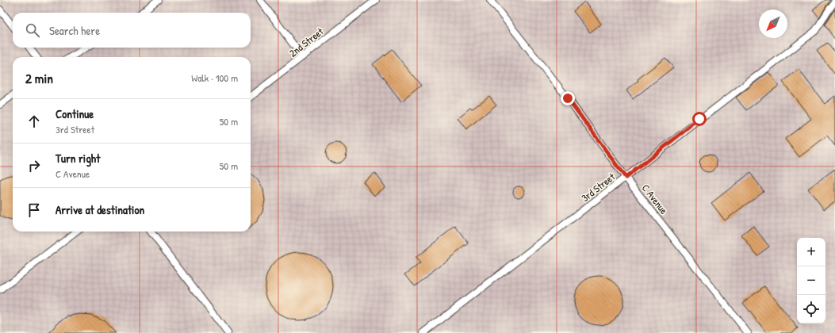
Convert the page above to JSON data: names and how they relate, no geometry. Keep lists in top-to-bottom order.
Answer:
{
  "streets": {
    "lane": ["2nd Street", "3rd Street", "C Avenue"]
  },
  "crossings": [
    ["3rd Street", "C Avenue"]
  ],
  "north": "bottom left",
  "page": {
    "search": "Search here",
    "heading": ["2 min", "Walk · 100 m"],
    "list": [
      ["Continue", "3rd Street", "50 m"],
      ["Turn right", "C Avenue", "50 m"],
      "Arrive at destination"
    ],
    "map_buttons": ["+", "−"]
  }
}
